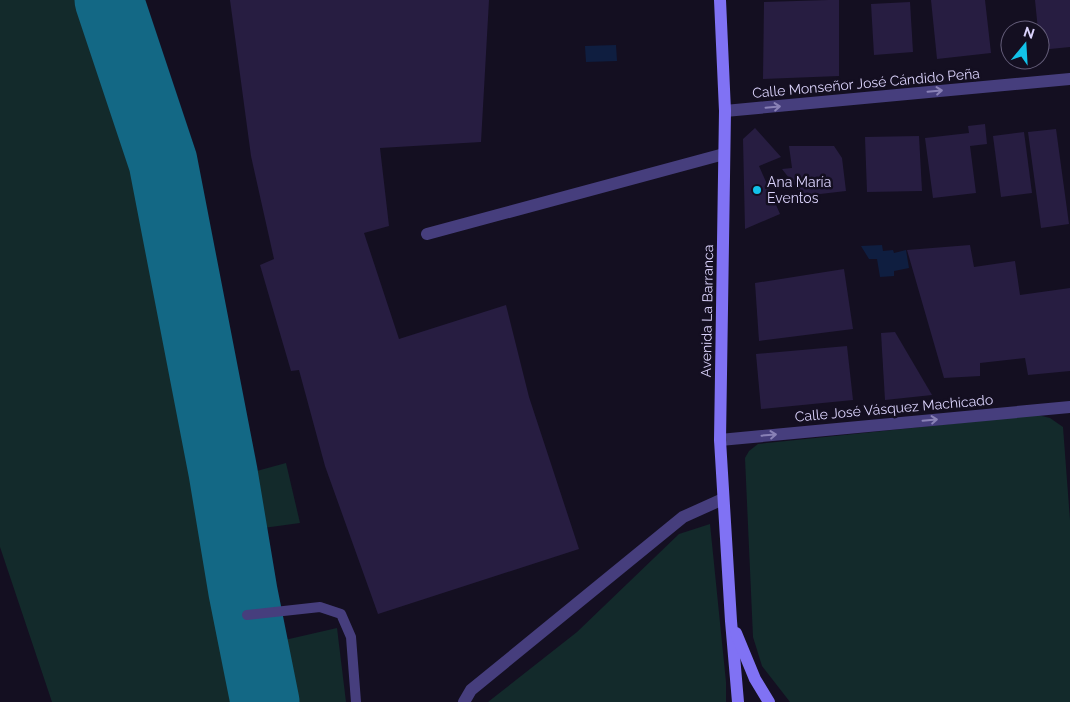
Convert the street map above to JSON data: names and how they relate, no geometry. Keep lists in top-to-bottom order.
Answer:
{
  "streets": {
    "street": ["Calle Monseñor José Cándido Peña", "Avenida La Barranca", "Calle José Vásquez Machicado"]
  },
  "crossings": [
    ["Calle Monseñor José Cándido Peña", "Avenida La Barranca"],
    ["Avenida La Barranca", "Calle José Vásquez Machicado"]
  ],
  "one_way": ["Calle Monseñor José Cándido Peña", "Calle José Vásquez Machicado"],
  "places": ["Ana María Eventos"],
  "north": "top"
}
